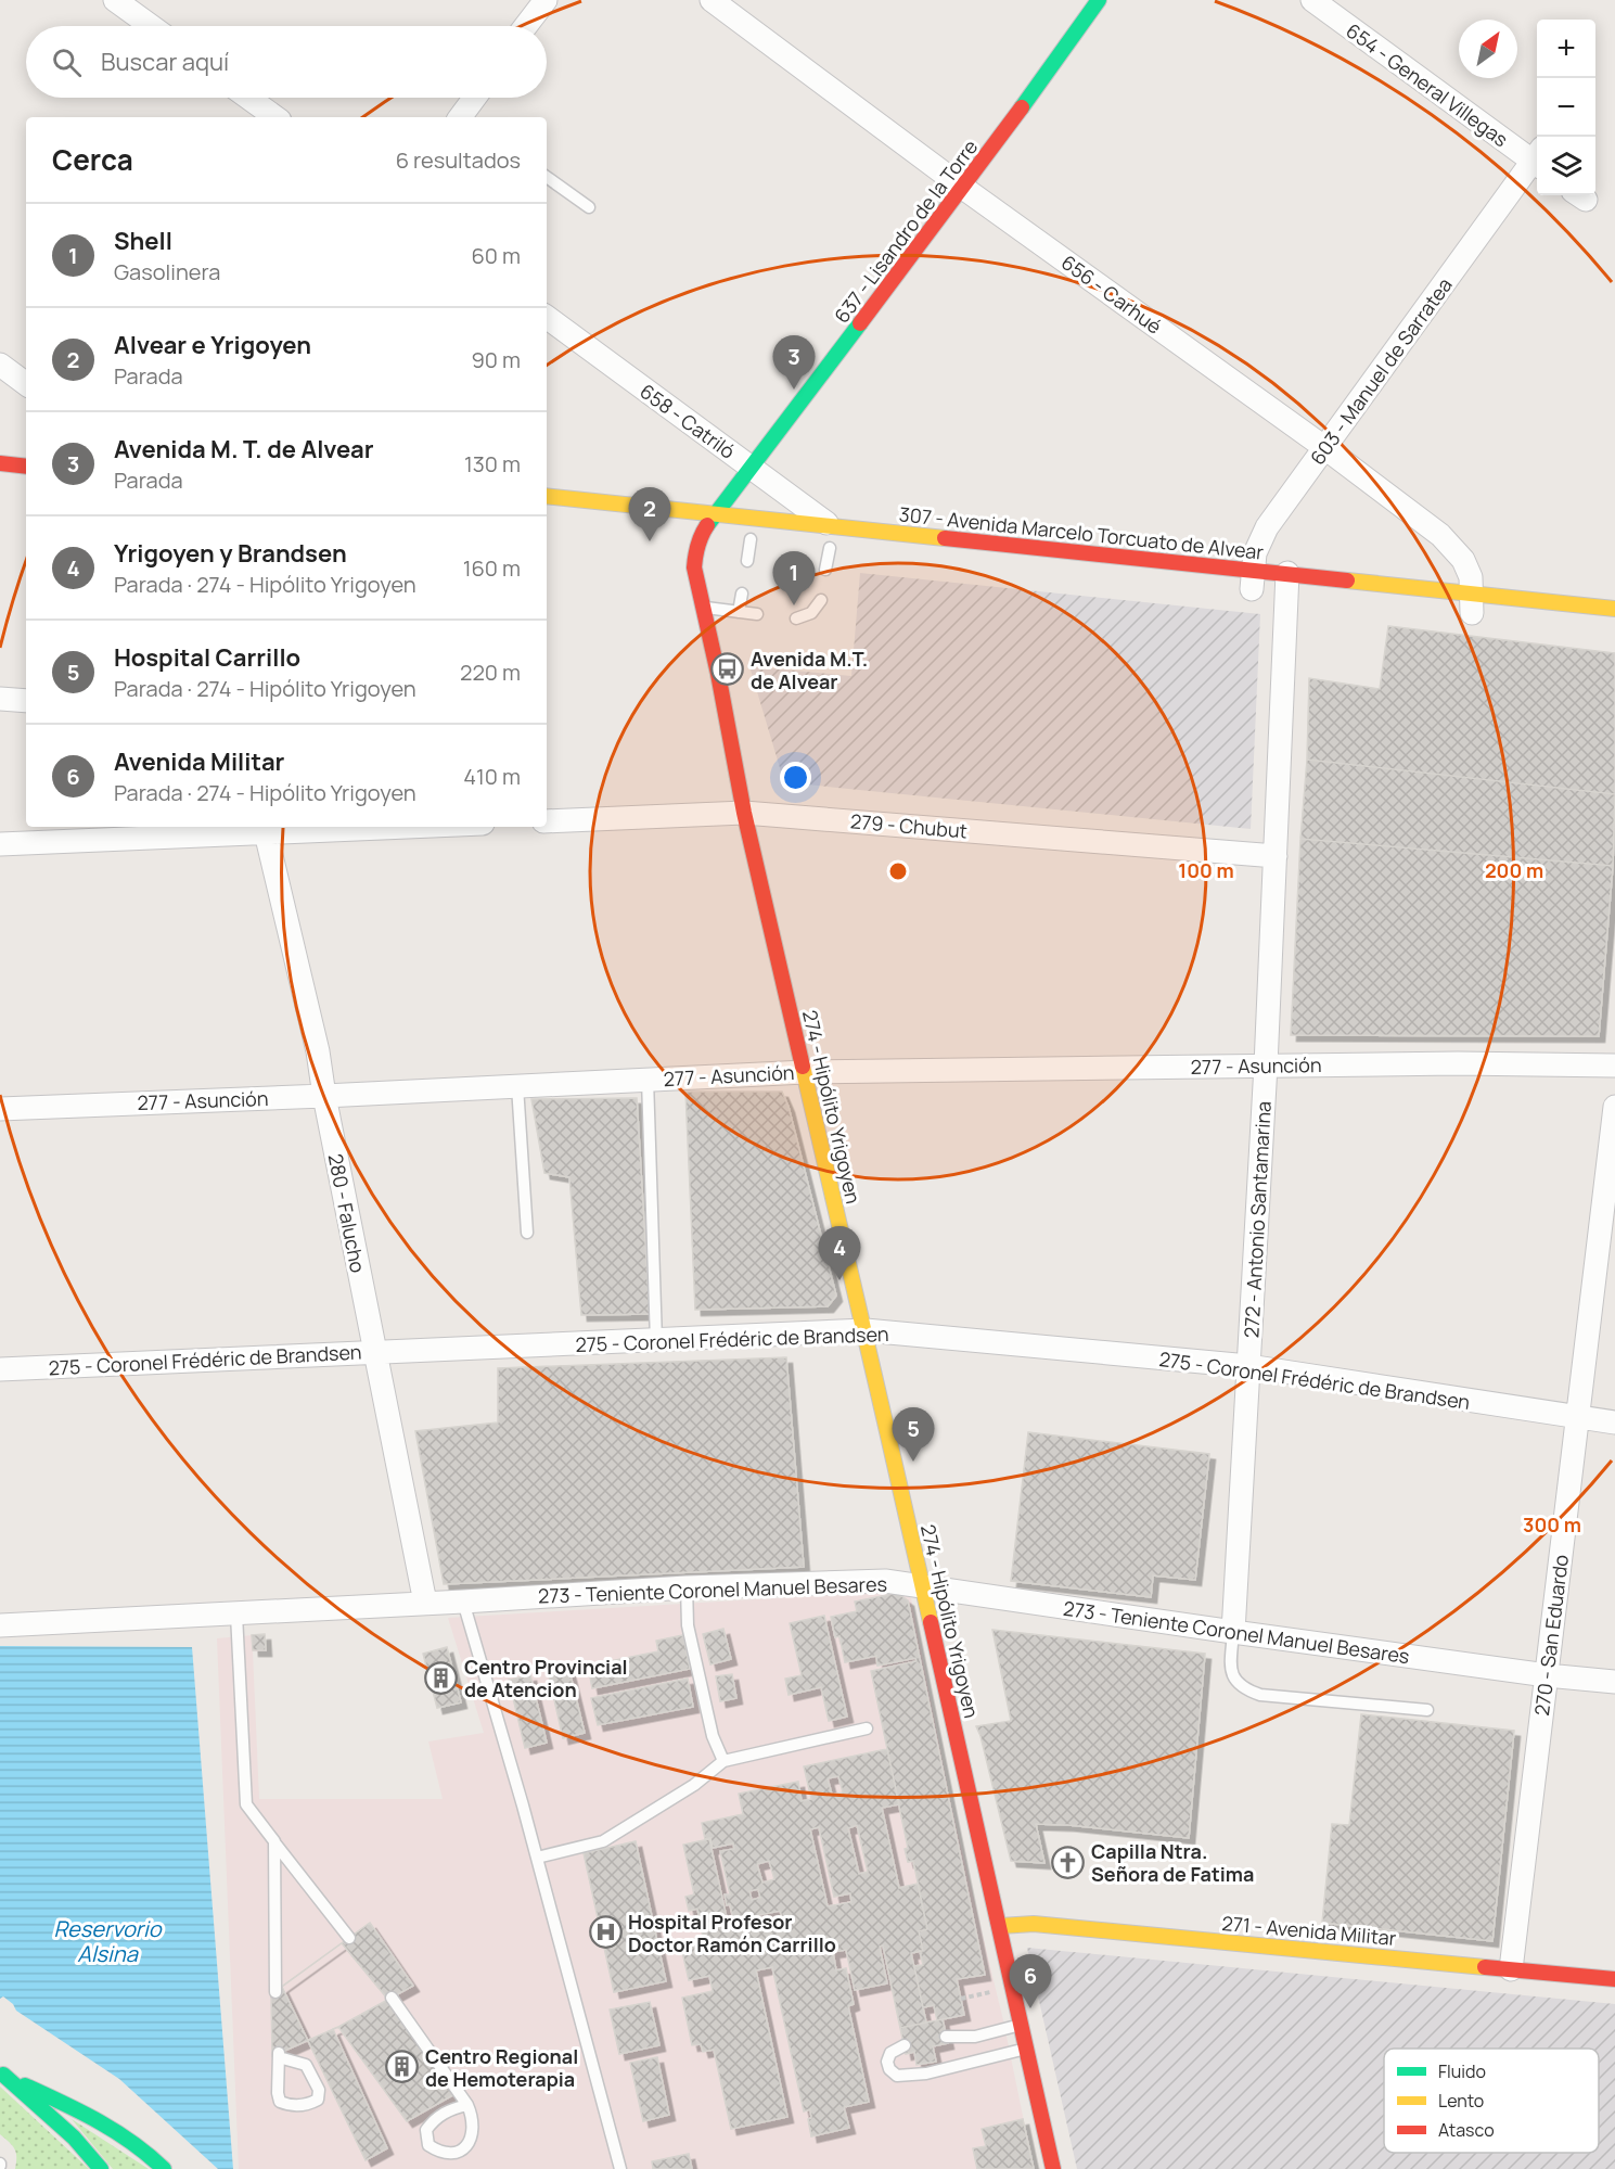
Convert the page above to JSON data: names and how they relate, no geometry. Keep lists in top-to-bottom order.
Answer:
{
  "streets": {
    "main road": [
      "637 - Lisandro de la Torre",
      "307 - Avenida Marcelo Torcuato de Alvear",
      "274 - Hipólito Yrigoyen",
      "271 - Avenida Militar"
    ],
    "street": [
      "654 - General Villegas",
      "656 - Carhué",
      "603 - Manuel de Sarratea",
      "658 - Catriló",
      "279 - Chubut",
      "277 - Asunción",
      "280 - Falucho",
      "272 - Antonio Santamarina",
      "275 - Coronel Frédéric de Brandsen",
      "273 - Teniente Coronel Manuel Besares",
      "270 - San Eduardo"
    ]
  },
  "crossings": [
    ["637 - Lisandro de la Torre", "656 - Carhué"],
    ["637 - Lisandro de la Torre", "658 - Catriló"],
    ["637 - Lisandro de la Torre", "307 - Avenida Marcelo Torcuato de Alvear"],
    ["637 - Lisandro de la Torre", "274 - Hipólito Yrigoyen"],
    ["656 - Carhué", "603 - Manuel de Sarratea"],
    ["656 - Carhué", "307 - Avenida Marcelo Torcuato de Alvear"],
    ["603 - Manuel de Sarratea", "307 - Avenida Marcelo Torcuato de Alvear"],
    ["603 - Manuel de Sarratea", "272 - Antonio Santamarina"],
    ["658 - Catriló", "307 - Avenida Marcelo Torcuato de Alvear"],
    ["307 - Avenida Marcelo Torcuato de Alvear", "274 - Hipólito Yrigoyen"],
    ["307 - Avenida Marcelo Torcuato de Alvear", "272 - Antonio Santamarina"],
    ["279 - Chubut", "274 - Hipólito Yrigoyen"],
    ["279 - Chubut", "272 - Antonio Santamarina"],
    ["277 - Asunción", "274 - Hipólito Yrigoyen"],
    ["277 - Asunción", "280 - Falucho"],
    ["277 - Asunción", "272 - Antonio Santamarina"],
    ["274 - Hipólito Yrigoyen", "275 - Coronel Frédéric de Brandsen"],
    ["274 - Hipólito Yrigoyen", "273 - Teniente Coronel Manuel Besares"],
    ["274 - Hipólito Yrigoyen", "271 - Avenida Militar"],
    ["280 - Falucho", "275 - Coronel Frédéric de Brandsen"],
    ["280 - Falucho", "273 - Teniente Coronel Manuel Besares"],
    ["272 - Antonio Santamarina", "275 - Coronel Frédéric de Brandsen"],
    ["272 - Antonio Santamarina", "273 - Teniente Coronel Manuel Besares"],
    ["275 - Coronel Frédéric de Brandsen", "270 - San Eduardo"],
    ["273 - Teniente Coronel Manuel Besares", "270 - San Eduardo"],
    ["270 - San Eduardo", "271 - Avenida Militar"]
  ],
  "water": ["Reservorio Alsina"],
  "places": {
    "bus stop": ["Avenida M.T. de Alvear"],
    "building": ["Centro Provincial de Atencion", "Centro Regional de Hemoterapia"],
    "church": ["Capilla Ntra. Señora de Fatima"],
    "hospital": ["Hospital Profesor Doctor Ramón Carrillo"]
  },
  "legend": ["Fluido", "Lento", "Atasco"],
  "north": "top right",
  "page": {
    "map_buttons": ["+", "−"],
    "search": "Buscar aquí",
    "heading": ["Cerca", "6 resultados"],
    "list": [
      {
        "mark": "1",
        "name": "Shell",
        "note": "Gasolinera",
        "value": "60 m"
      },
      {
        "mark": "2",
        "name": "Alvear e Yrigoyen",
        "note": "Parada",
        "value": "90 m"
      },
      {
        "mark": "3",
        "name": "Avenida M. T. de Alvear",
        "note": "Parada",
        "value": "130 m"
      },
      {
        "mark": "4",
        "name": "Yrigoyen y Brandsen",
        "note": "Parada · 274 - Hipólito Yrigoyen",
        "value": "160 m"
      },
      {
        "mark": "5",
        "name": "Hospital Carrillo",
        "note": "Parada · 274 - Hipólito Yrigoyen",
        "value": "220 m"
      },
      {
        "mark": "6",
        "name": "Avenida Militar",
        "note": "Parada · 274 - Hipólito Yrigoyen",
        "value": "410 m"
      }
    ],
    "pins": [
      "3",
      "2",
      "1",
      "4",
      "5",
      "6"
    ]
  },
  "rings": ["100 m", "200 m", "300 m"]
}
